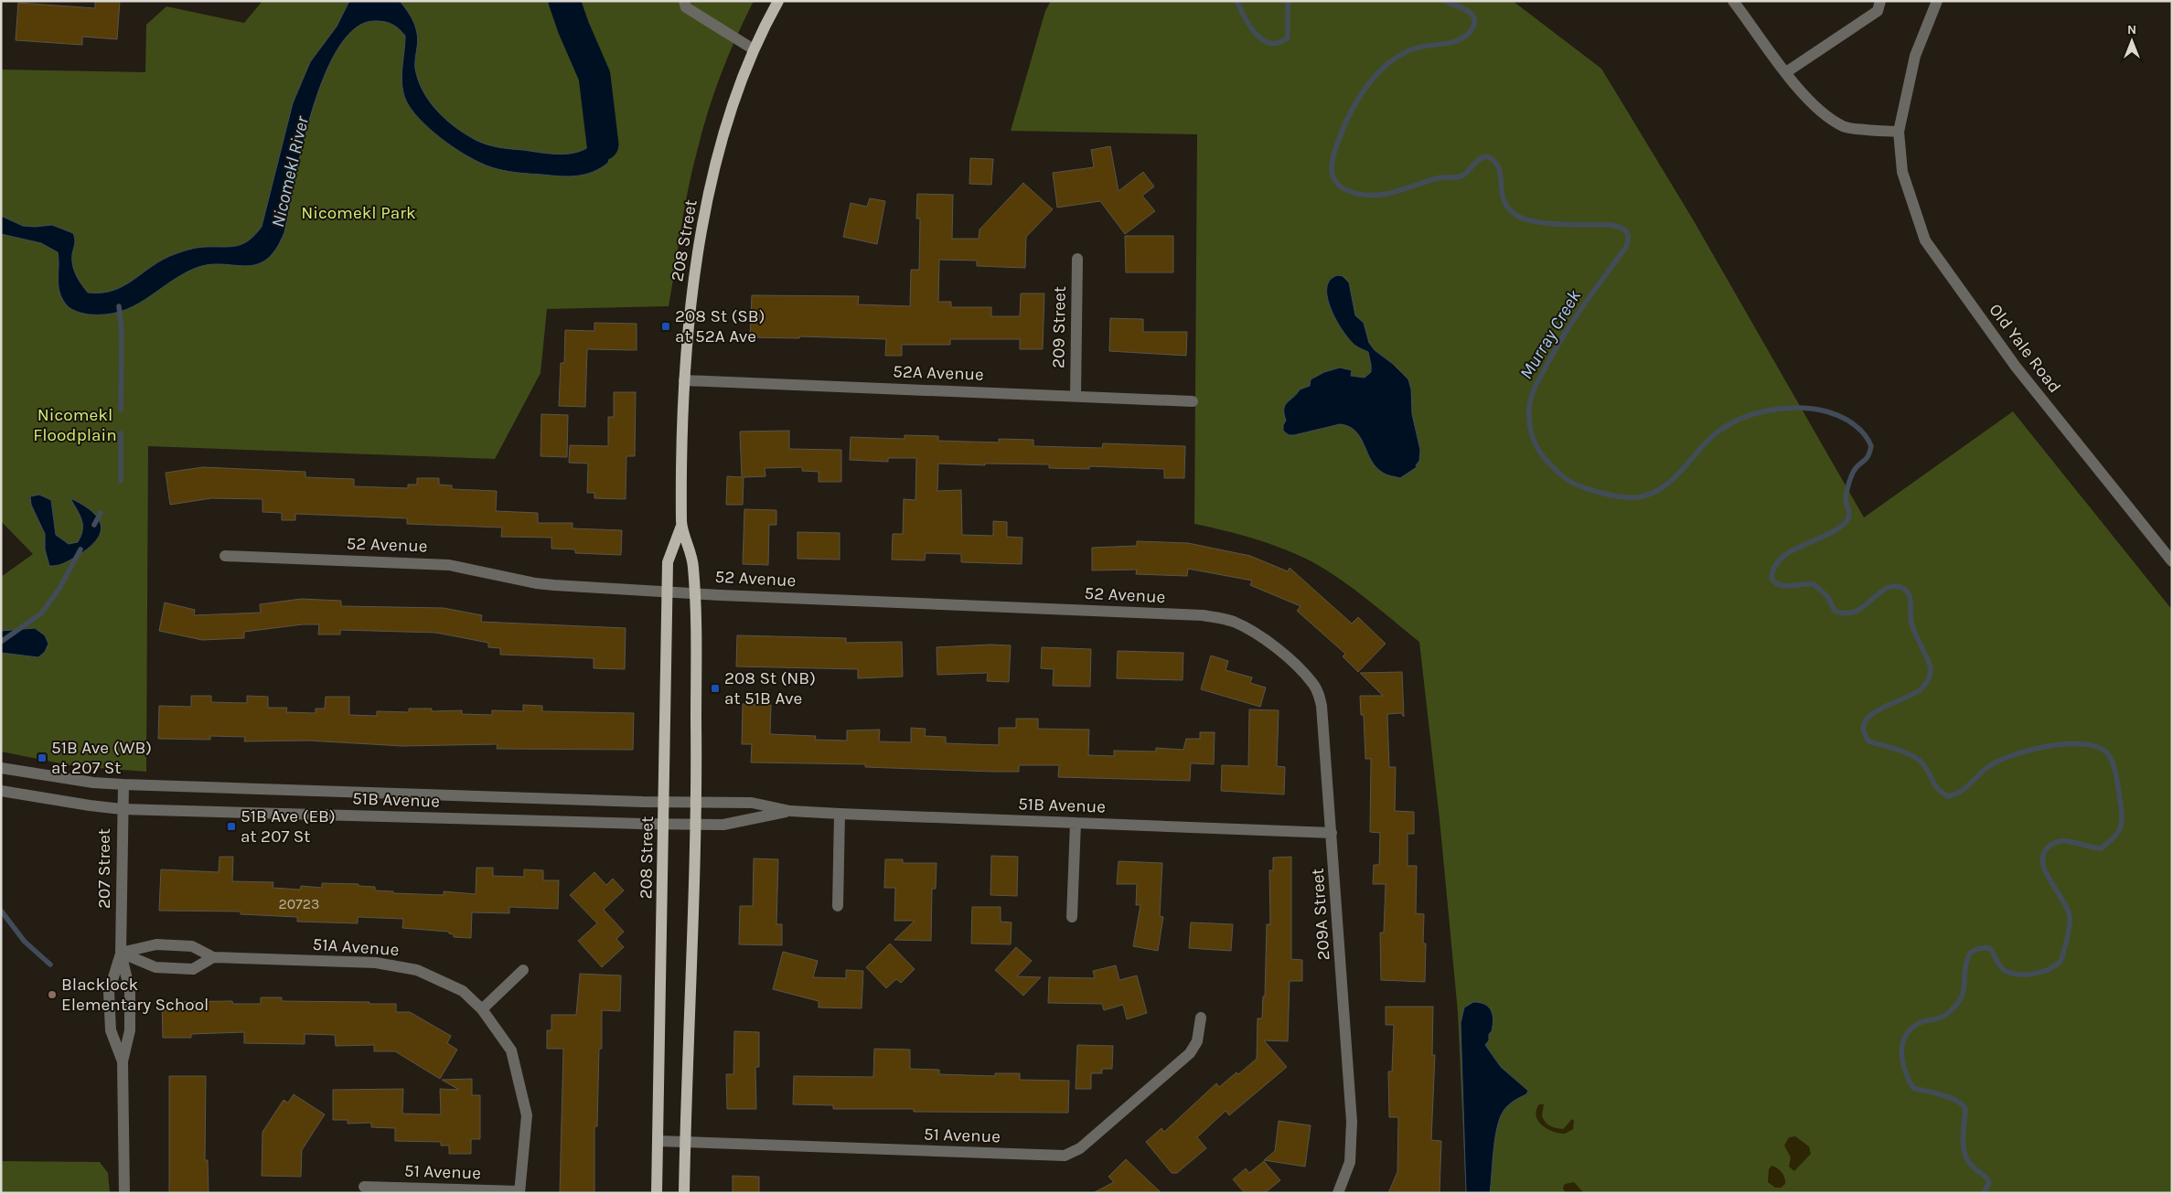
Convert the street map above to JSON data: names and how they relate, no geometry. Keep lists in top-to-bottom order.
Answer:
{
  "streets": {
    "main road": ["208 Street"],
    "street": [
      "209 Street",
      "Old Yale Road",
      "52A Avenue",
      "52 Avenue",
      "51B Avenue",
      "207 Street",
      "209A Street",
      "51A Avenue",
      "51 Avenue"
    ]
  },
  "crossings": [
    ["208 Street", "52A Avenue"],
    ["208 Street", "52 Avenue"],
    ["208 Street", "51B Avenue"],
    ["208 Street", "51 Avenue"],
    ["209 Street", "52A Avenue"],
    ["52 Avenue", "209A Street"],
    ["51B Avenue", "207 Street"],
    ["51B Avenue", "209A Street"],
    ["207 Street", "51A Avenue"],
    ["51A Avenue", "51 Avenue"]
  ],
  "water": ["Nicomekl River", "Murray Creek"],
  "parks": ["Nicomekl Park", "Nicomekl Floodplain"],
  "places": {
    "transit": [
      "208 St (SB) at 52A Ave",
      "208 St (NB) at 51B Ave",
      "51B Ave (WB) at 207 St",
      "51B Ave (EB) at 207 St"
    ],
    "other": ["Blacklock Elementary School"]
  },
  "house_numbers": ["20723"],
  "north": "top"
}
